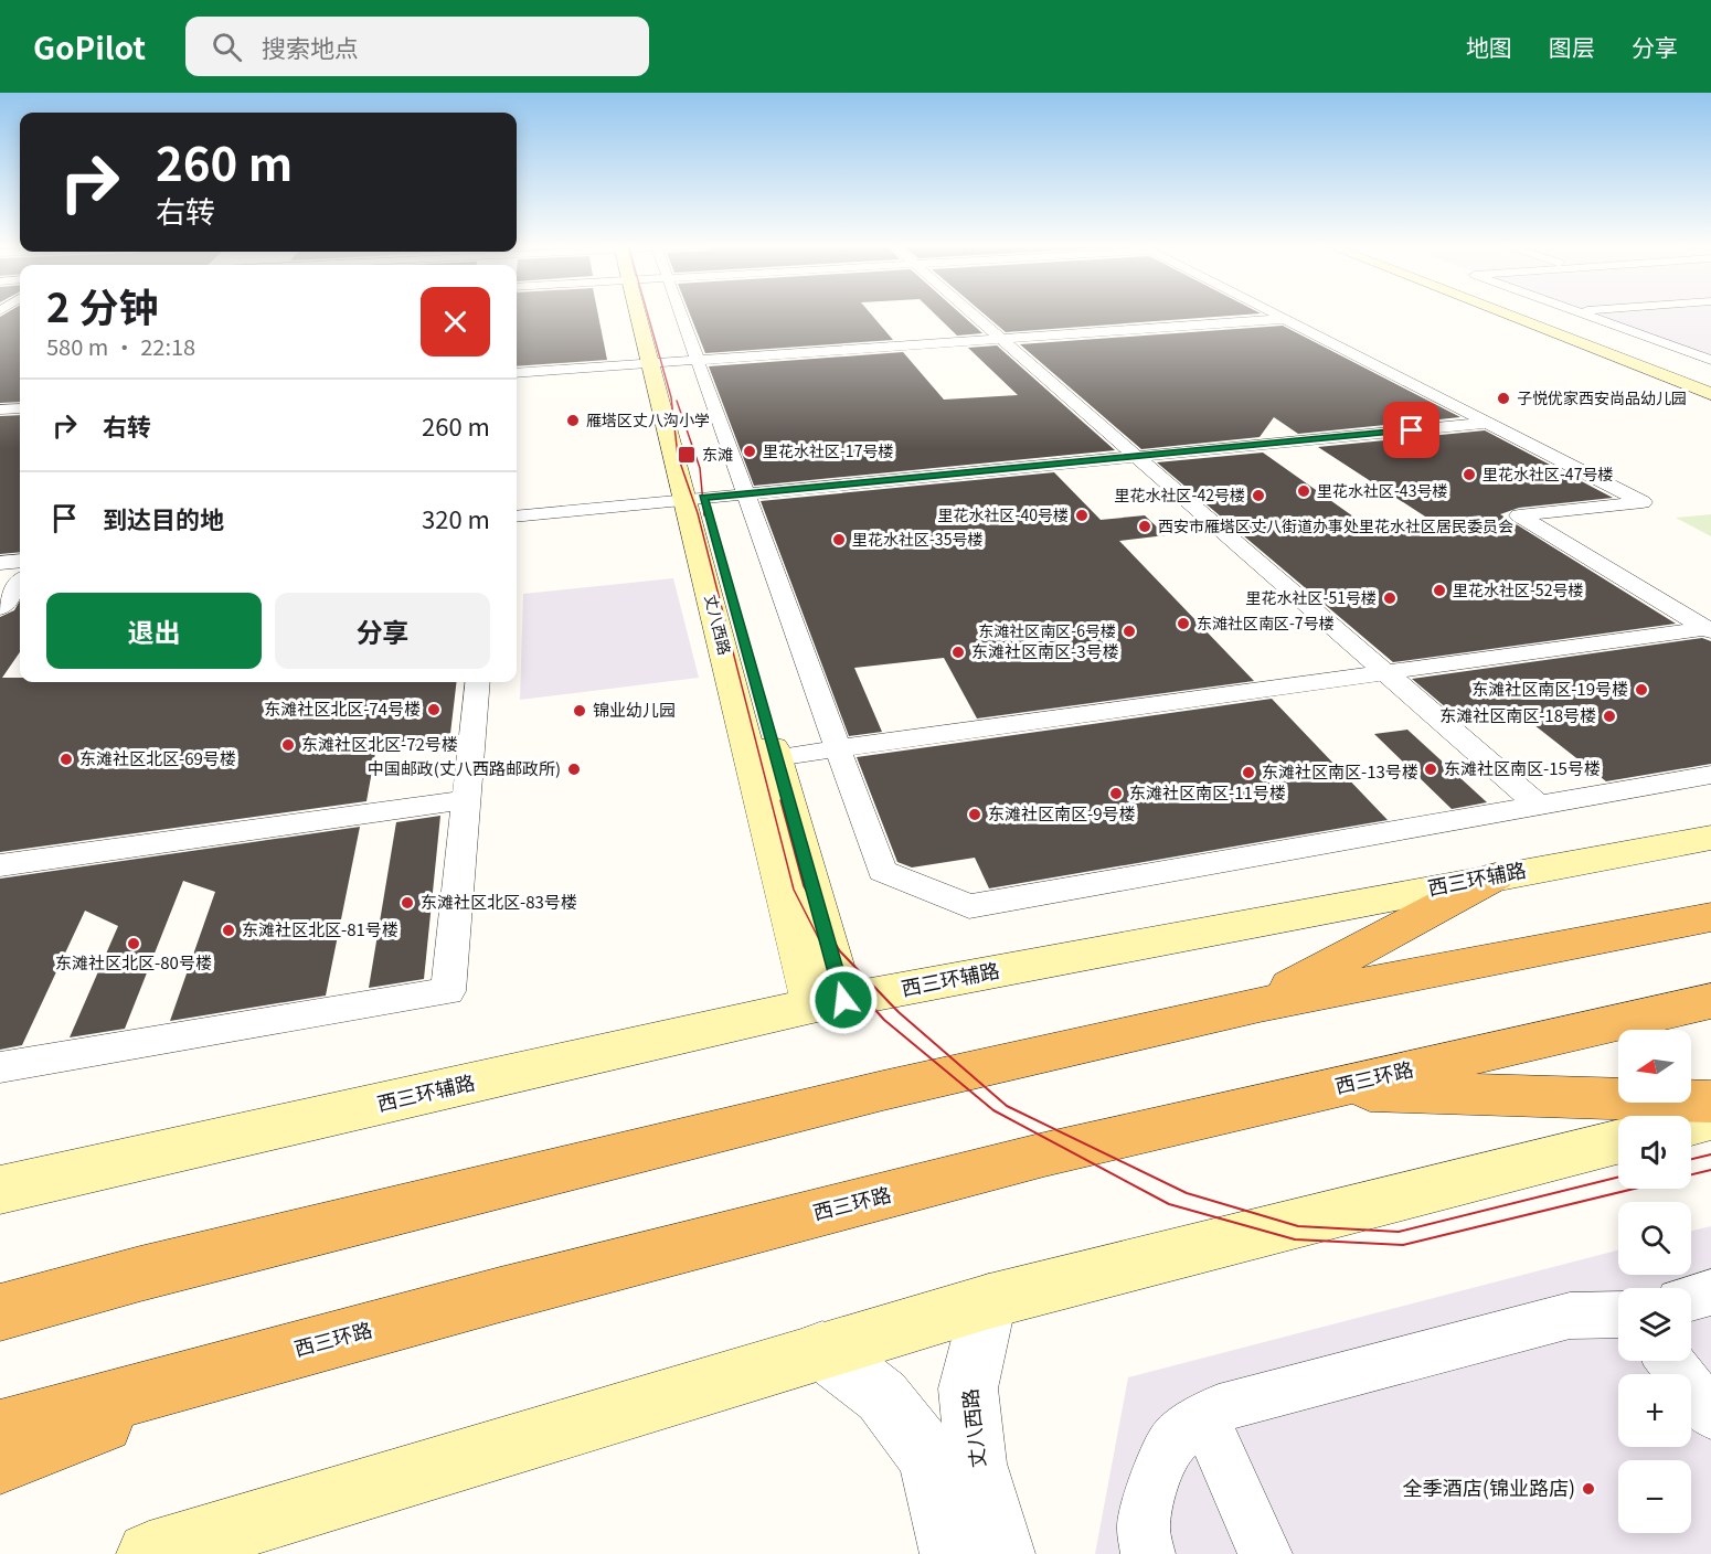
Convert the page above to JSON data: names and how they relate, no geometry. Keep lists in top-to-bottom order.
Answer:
{
  "streets": {
    "highway": ["西三环路"],
    "main road": ["丈八西路", "西三环辅路"]
  },
  "crossings": [
    ["丈八西路", "西三环辅路"]
  ],
  "places": {
    "other": [
      "子悦优家西安尚品幼儿园",
      "雁塔区丈八沟小学",
      "里花水社区-17号楼",
      "里花水社区-47号楼",
      "里花水社区-43号楼",
      "里花水社区-42号楼",
      "里花水社区-40号楼",
      "西安市雁塔区丈八街道办事处里花水社区居民委员会",
      "里花水社区-35号楼",
      "里花水社区-52号楼",
      "里花水社区-51号楼",
      "东滩社区南区-7号楼",
      "东滩社区南区-6号楼",
      "东滩社区南区-3号楼",
      "东滩社区南区-19号楼",
      "东滩社区北区-74号楼",
      "锦业幼儿园",
      "东滩社区南区-18号楼",
      "东滩社区北区-72号楼",
      "东滩社区北区-69号楼",
      "中国邮政(丈八西路邮政所)",
      "东滩社区南区-15号楼",
      "东滩社区南区-13号楼",
      "东滩社区南区-11号楼",
      "东滩社区南区-9号楼",
      "东滩社区北区-83号楼",
      "东滩社区北区-81号楼",
      "东滩社区北区-80号楼",
      "全季酒店(锦业路店)"
    ],
    "transit": ["东滩"]
  },
  "north": "left",
  "page": {
    "header": "GoPilot",
    "search": "搜索地点",
    "nav": ["地图", "图层", "分享"],
    "turn": ["260 m", "右转"],
    "heading": ["2 分钟", "580 m · 22:18"],
    "list": [
      {
        "name": "右转",
        "value": "260 m"
      },
      {
        "name": "到达目的地",
        "value": "320 m"
      }
    ],
    "buttons": ["退出", "分享"],
    "map_buttons": ["+", "−"]
  }
}
